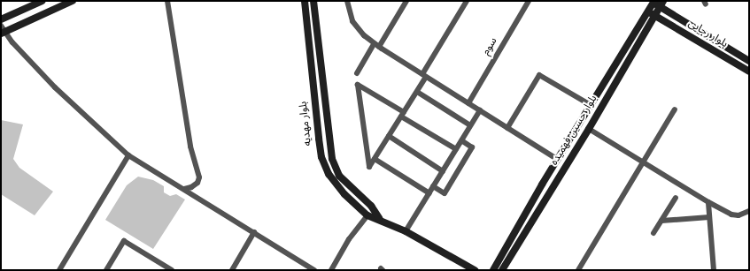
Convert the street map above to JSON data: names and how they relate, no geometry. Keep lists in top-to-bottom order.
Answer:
{
  "streets": {
    "street": [
      "بلوار رجایی",
      "سوم",
      "بلوار مهدیه",
      "بلوار حسین فهمیده"
    ]
  },
  "crossings": [
    ["بلوار رجایی", "بلوار حسین فهمیده"]
  ]
}
